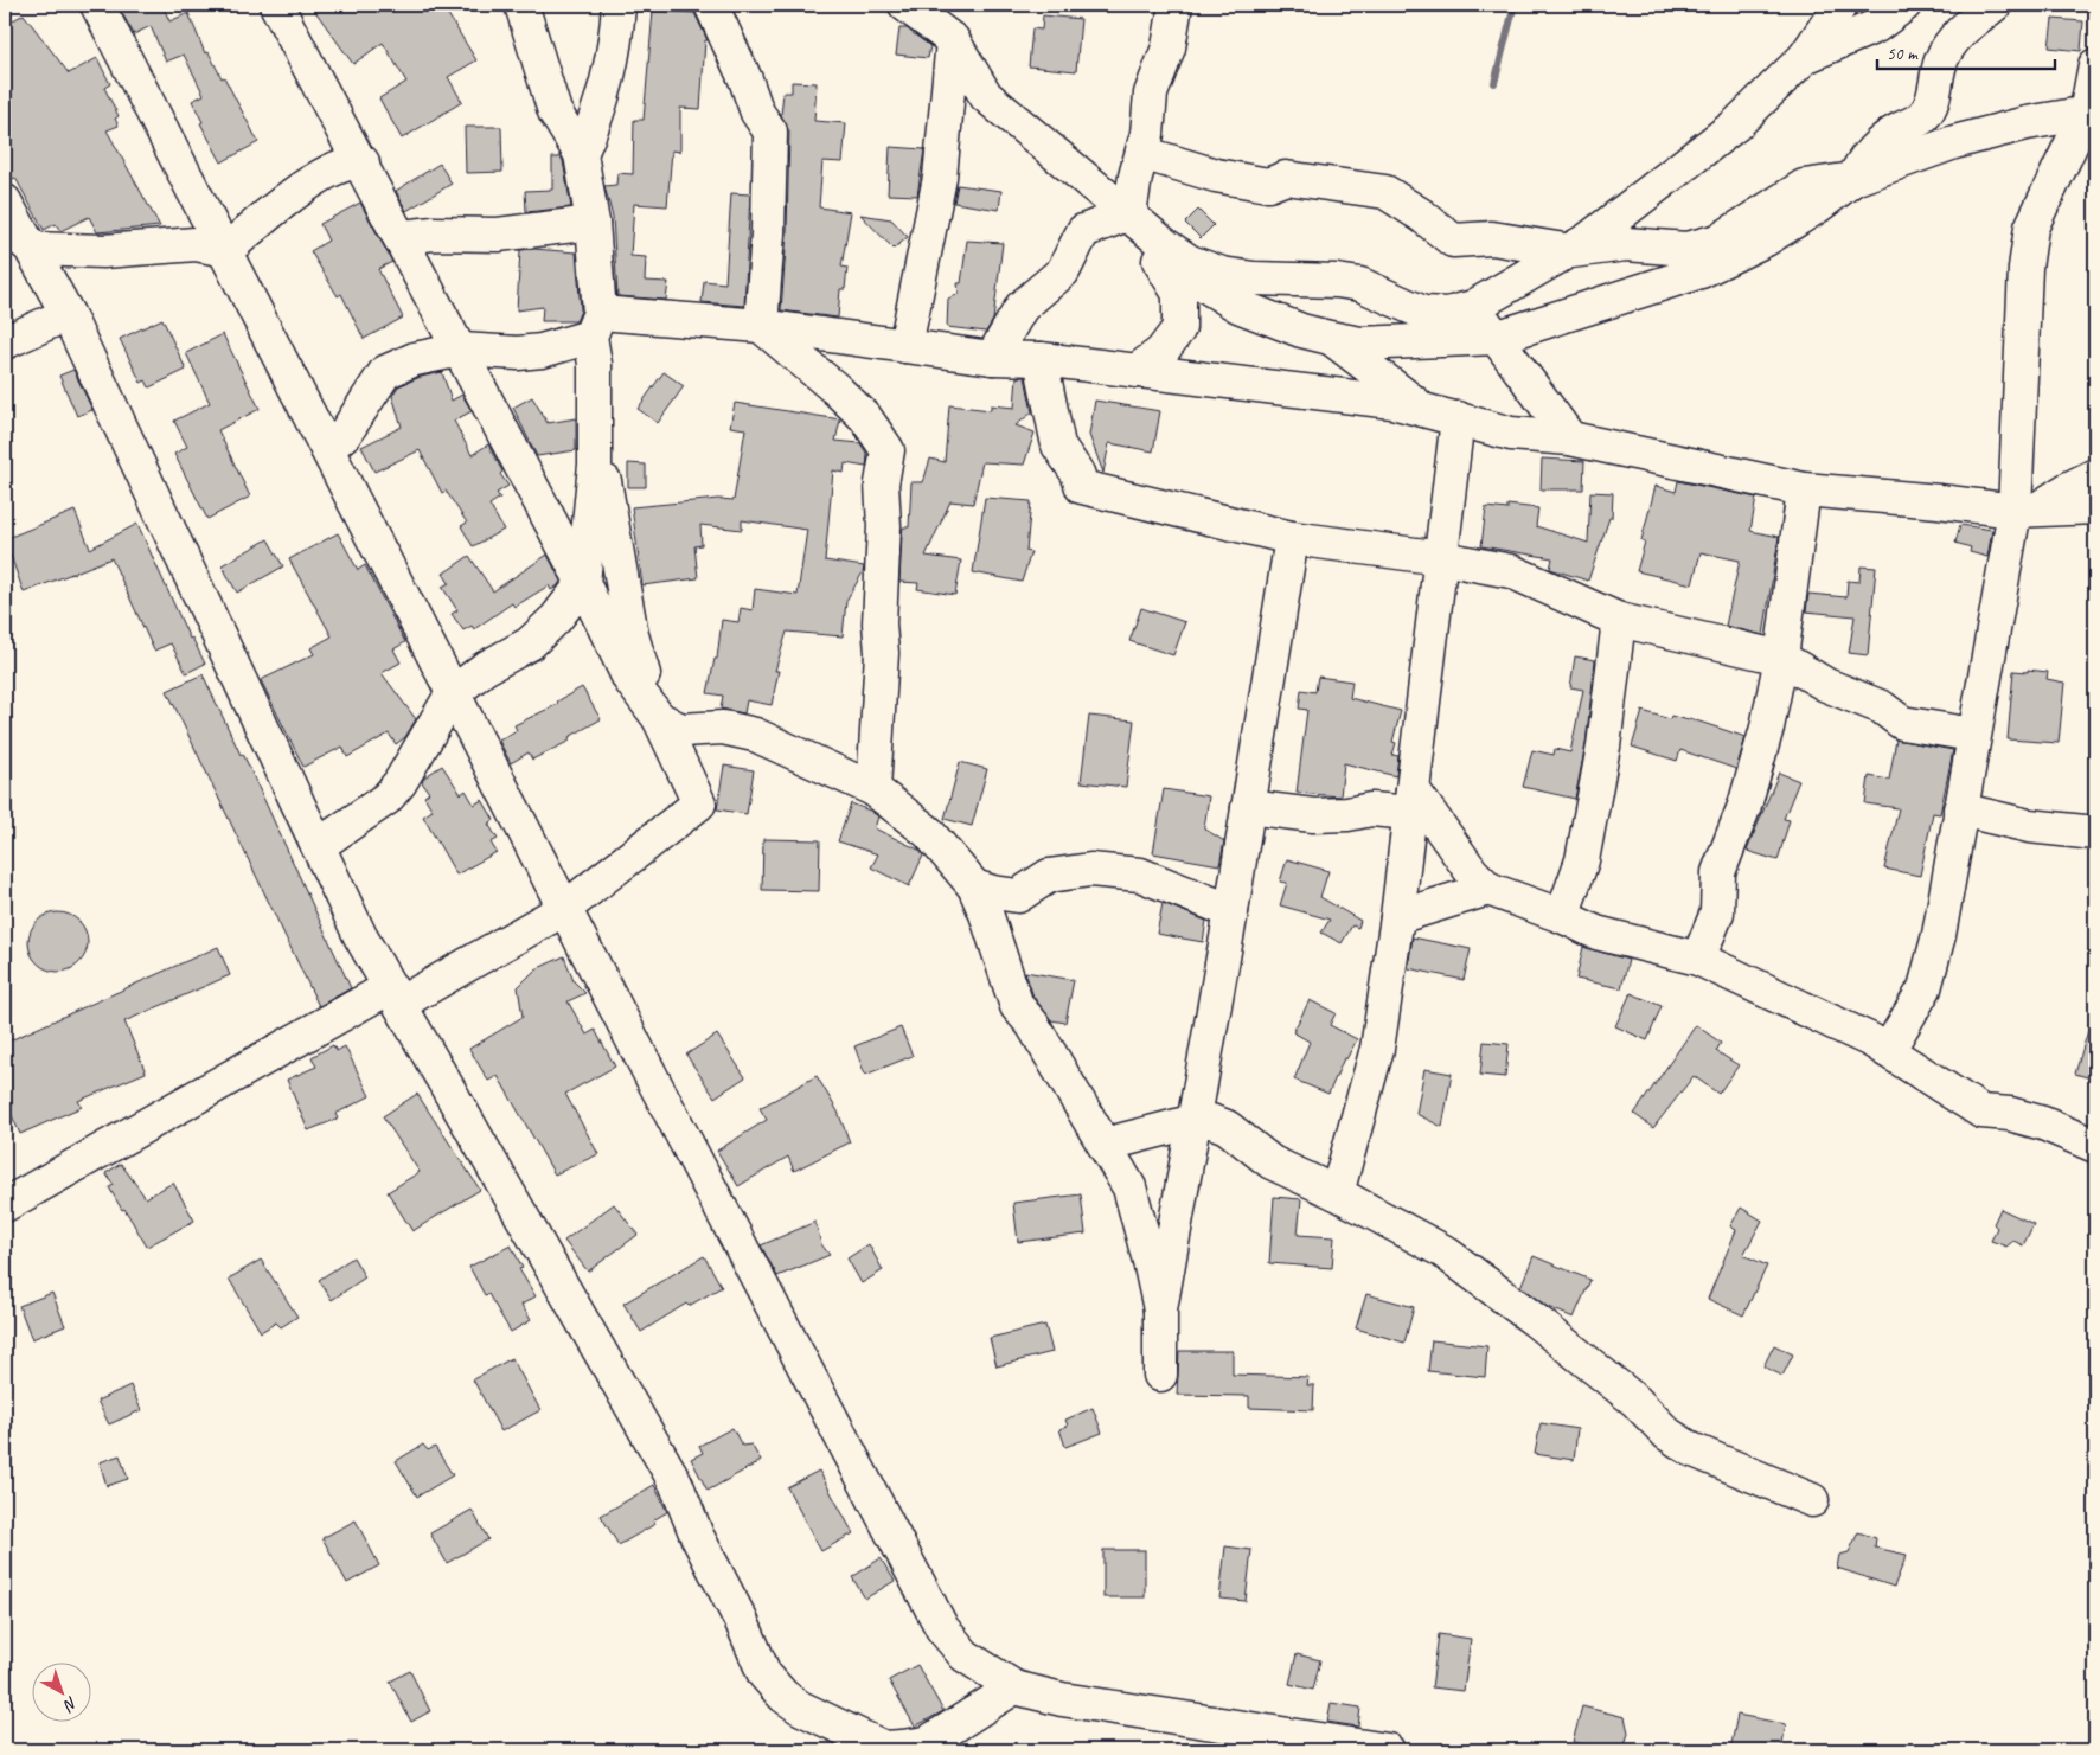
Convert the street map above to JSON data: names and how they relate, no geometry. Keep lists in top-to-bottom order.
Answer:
{
  "scale_bar": "50 m",
  "north": "bottom right"
}
